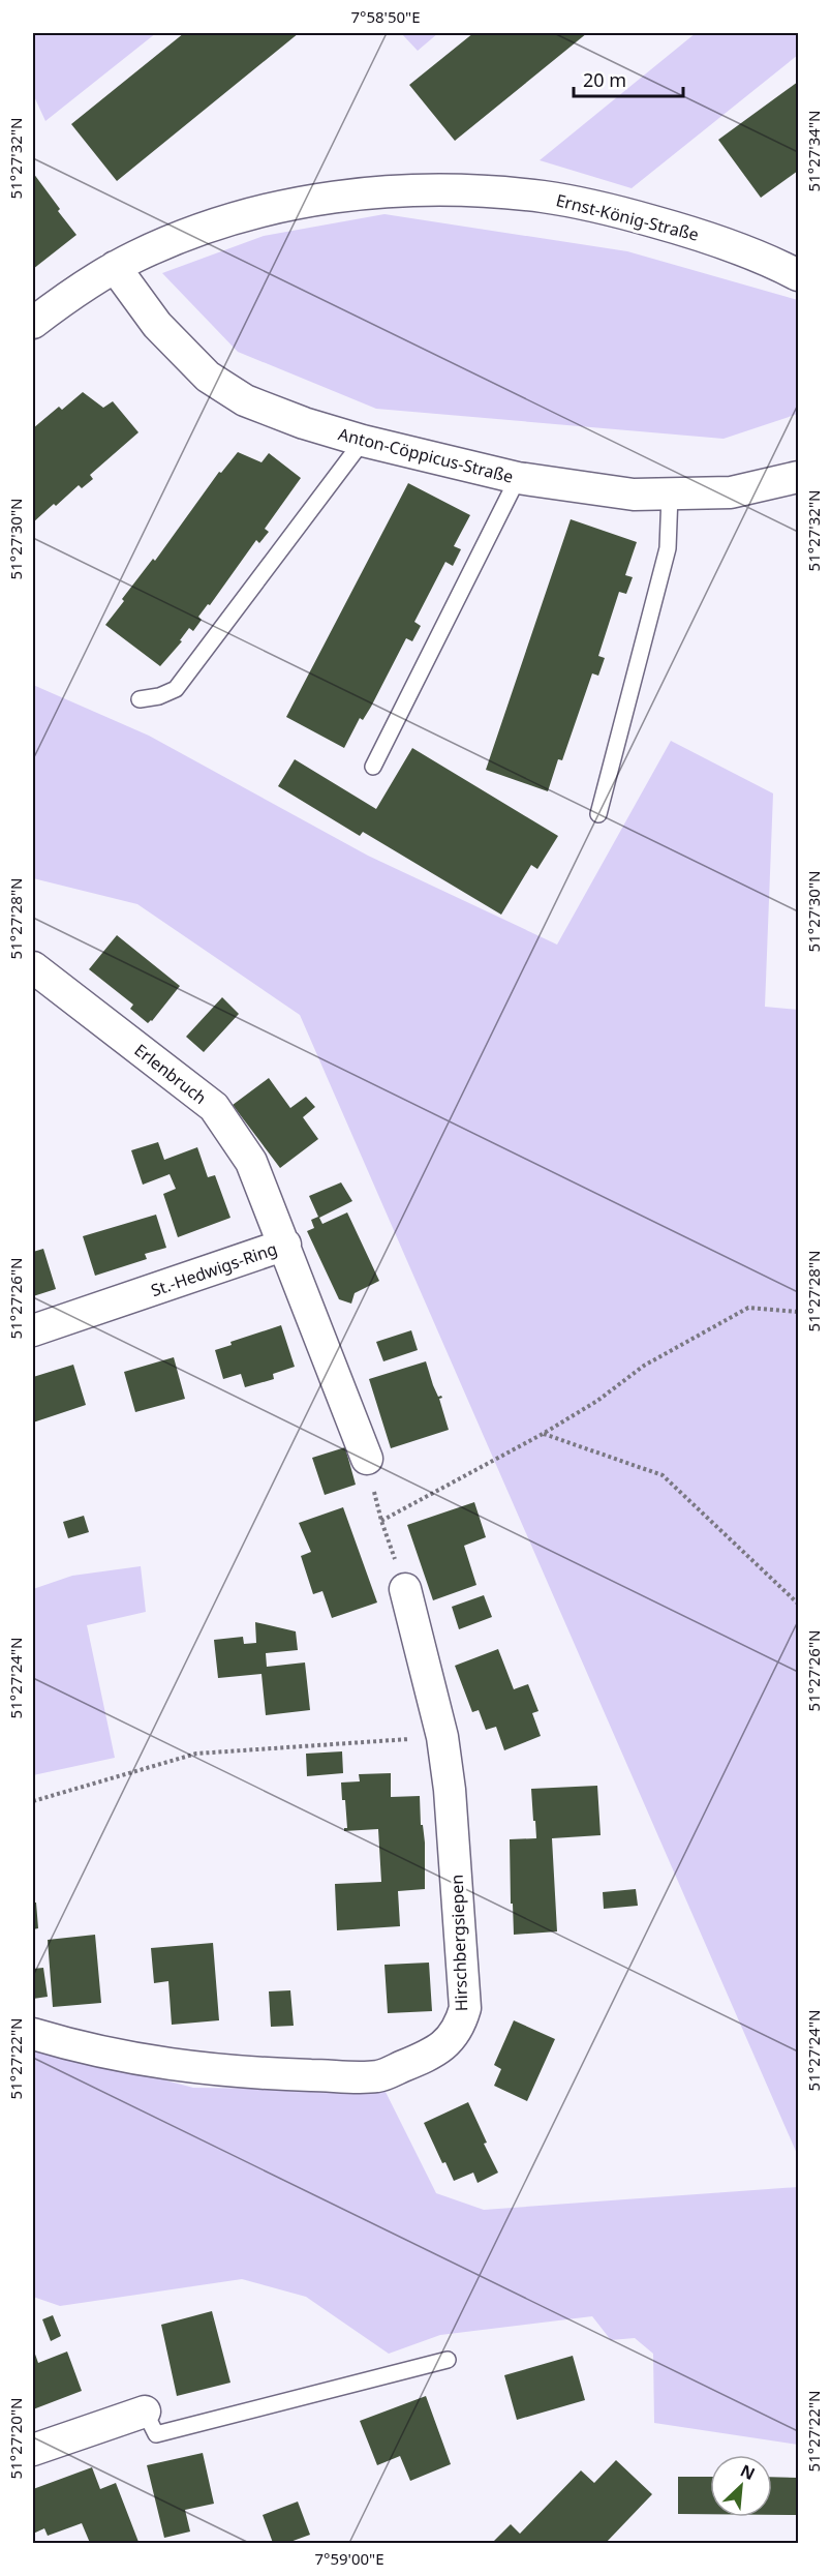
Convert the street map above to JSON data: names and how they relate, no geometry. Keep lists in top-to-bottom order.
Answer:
{
  "streets": {
    "street": [
      "Ernst-König-Straße",
      "Anton-Cöppicus-Straße",
      "Erlenbruch",
      "St.-Hedwigs-Ring",
      "Hirschbergsiepen"
    ]
  },
  "crossings": [
    ["Ernst-König-Straße", "Anton-Cöppicus-Straße"],
    ["Erlenbruch", "St.-Hedwigs-Ring"]
  ],
  "scale_bar": "20 m",
  "north": "top right",
  "coordinates": [
    "7°58'50\"E",
    "51°27'34\"N",
    "51°27'32\"N",
    "51°27'30\"N",
    "51°27'28\"N",
    "51°27'26\"N",
    "51°27'24\"N",
    "51°27'22\"N",
    "51°27'20\"N",
    "7°59'00\"E"
  ]
}
